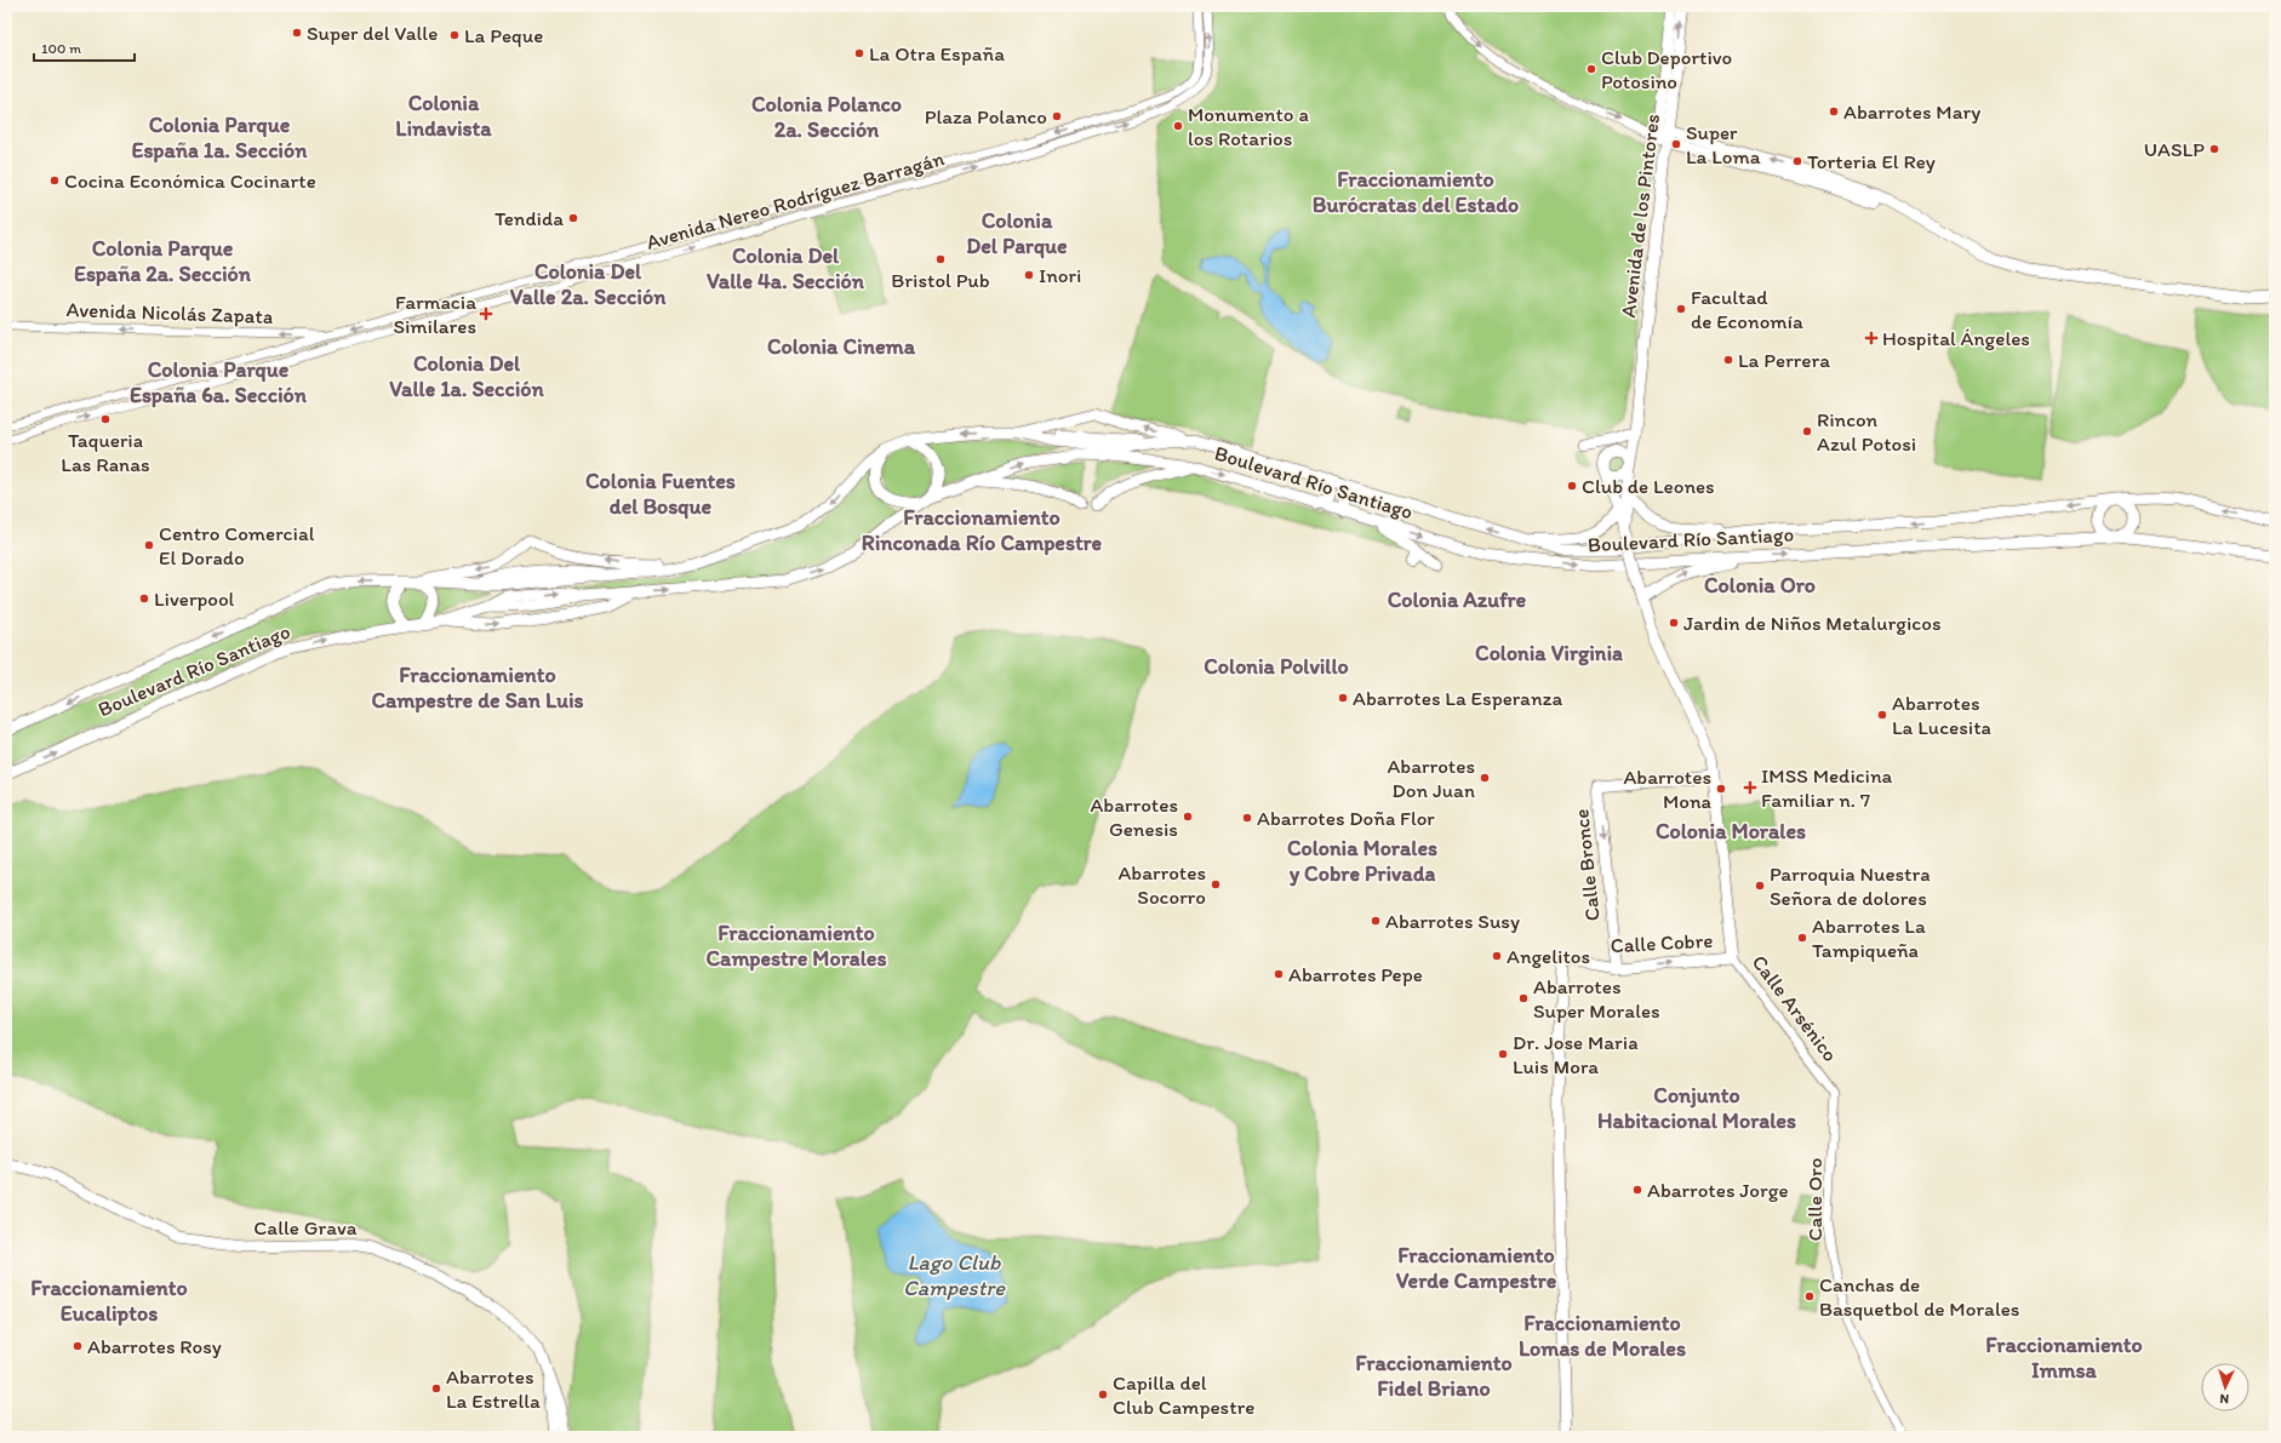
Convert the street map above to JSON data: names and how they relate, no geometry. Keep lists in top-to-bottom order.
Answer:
{
  "streets": {
    "main road": [
      "Avenida de los Pintores",
      "Boulevard Río Santiago",
      "Calle Bronce",
      "Calle Cobre",
      "Calle Arsénico",
      "Calle Grava"
    ],
    "street": ["Avenida Nereo Rodríguez Barragán", "Avenida Nicolás Zapata", "Calle Oro"]
  },
  "crossings": [
    ["Avenida Nereo Rodríguez Barragán", "Avenida Nicolás Zapata"],
    ["Avenida de los Pintores", "Calle Arsénico"],
    ["Calle Bronce", "Calle Cobre"],
    ["Calle Bronce", "Calle Arsénico"],
    ["Calle Cobre", "Calle Arsénico"],
    ["Calle Arsénico", "Calle Oro"]
  ],
  "one_way": ["Avenida Nicolás Zapata"],
  "districts": [
    "Colonia Lindavista",
    "Colonia Polanco 2a. Sección",
    "Colonia Parque España 1a. Sección",
    "Fraccionamiento Burócratas del Estado",
    "Colonia Del Parque",
    "Colonia Parque España 2a. Sección",
    "Colonia Del Valle 4a. Sección",
    "Colonia Del Valle 2a. Sección",
    "Colonia Cinema",
    "Colonia Del Valle 1a. Sección",
    "Colonia Parque España 6a. Sección",
    "Colonia Fuentes del Bosque",
    "Fraccionamiento Rinconada Río Campestre",
    "Colonia Oro",
    "Colonia Azufre",
    "Colonia Virginia",
    "Colonia Polvillo",
    "Fraccionamiento Campestre de San Luis",
    "Colonia Morales",
    "Colonia Morales y Cobre Privada",
    "Fraccionamiento Campestre Morales",
    "Conjunto Habitacional Morales",
    "Fraccionamiento Verde Campestre",
    "Fraccionamiento Eucaliptos",
    "Fraccionamiento Lomas de Morales",
    "Fraccionamiento Immsa",
    "Fraccionamiento Fidel Briano"
  ],
  "water": ["Lago Club Campestre"],
  "places": {
    "other": [
      "Super del Valle",
      "La Peque",
      "La Otra España",
      "Club Deportivo Potosino",
      "Abarrotes Mary",
      "Plaza Polanco",
      "Monumento a los Rotarios",
      "Super La Loma",
      "UASLP",
      "Torteria El Rey",
      "Cocina Económica Cocinarte",
      "Tendida",
      "Bristol Pub",
      "Inori",
      "Facultad de Economía",
      "La Perrera",
      "Taqueria Las Ranas",
      "Rincon Azul Potosi",
      "Club de Leones",
      "Centro Comercial El Dorado",
      "Liverpool",
      "Jardin de Niños Metalurgicos",
      "Abarrotes La Esperanza",
      "Abarrotes La Lucesita",
      "Abarrotes Don Juan",
      "Abarrotes Mona",
      "Abarrotes Genesis",
      "Abarrotes Doña Flor",
      "Abarrotes Socorro",
      "Parroquia Nuestra Señora de dolores",
      "Abarrotes Susy",
      "Abarrotes La Tampiqueña",
      "Angelitos",
      "Abarrotes Pepe",
      "Abarrotes Super Morales",
      "Dr. Jose Maria Luis Mora",
      "Abarrotes Jorge",
      "Canchas de Basquetbol de Morales",
      "Abarrotes Rosy",
      "Abarrotes La Estrella",
      "Capilla del Club Campestre"
    ],
    "health": ["Farmacia Similares", "Hospital Ángeles", "IMSS Medicina Familiar n. 7"]
  },
  "scale_bar": "100 m",
  "north": "bottom"
}
